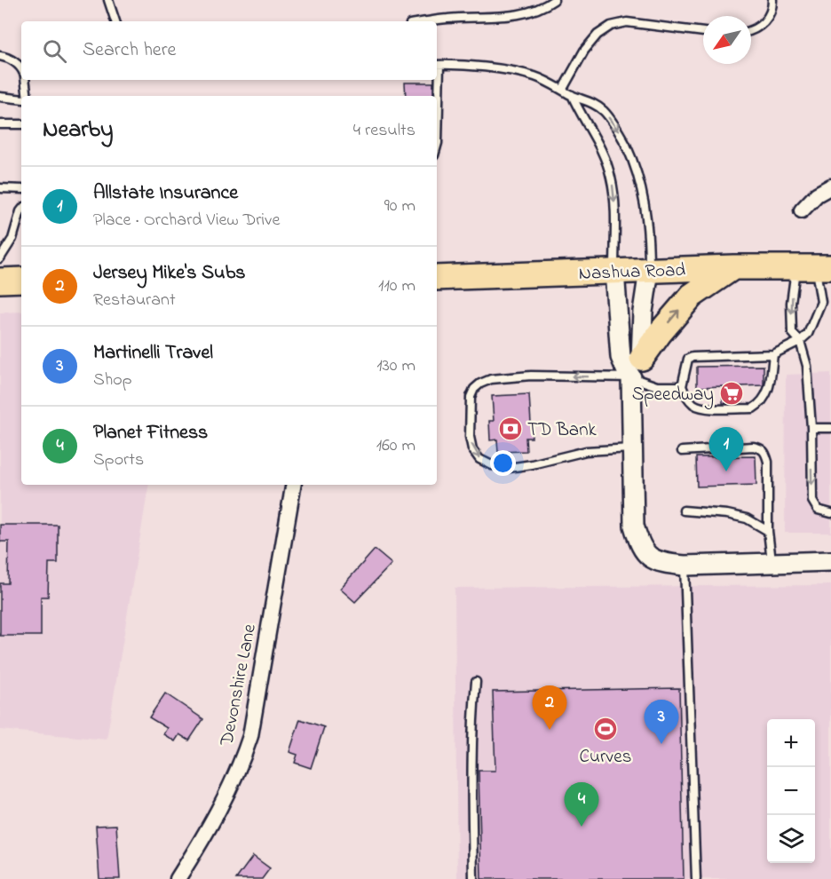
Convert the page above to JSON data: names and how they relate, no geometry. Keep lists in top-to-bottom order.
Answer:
{
  "streets": {
    "main road": ["Nashua Road"],
    "street": ["Devonshire Lane"]
  },
  "places": {
    "supermarket": ["Speedway"],
    "bank": ["TD Bank"],
    "sports": ["Curves"]
  },
  "north": "bottom left",
  "page": {
    "search": "Search here",
    "heading": ["Nearby", "4 results"],
    "list": [
      {
        "mark": "1",
        "name": "Allstate Insurance",
        "note": "Place · Orchard View Drive",
        "value": "90 m"
      },
      {
        "mark": "2",
        "name": "Jersey Mike's Subs",
        "note": "Restaurant",
        "value": "110 m"
      },
      {
        "mark": "3",
        "name": "Martinelli Travel",
        "note": "Shop",
        "value": "130 m"
      },
      {
        "mark": "4",
        "name": "Planet Fitness",
        "note": "Sports",
        "value": "160 m"
      }
    ],
    "pins": [
      "1",
      "2",
      "3",
      "4"
    ],
    "map_buttons": ["+", "−"]
  }
}
